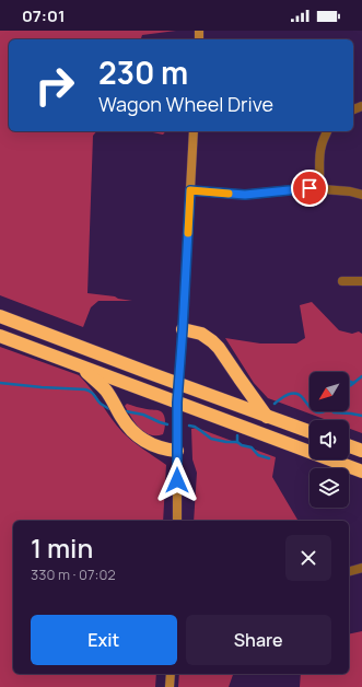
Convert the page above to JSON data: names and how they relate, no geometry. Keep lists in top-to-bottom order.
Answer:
{
  "north": "bottom left",
  "page": {
    "status": "07:01",
    "turn": ["230 m", "Wagon Wheel Drive"],
    "heading": ["1 min", "330 m · 07:02"],
    "buttons": ["Exit", "Share"]
  }
}
